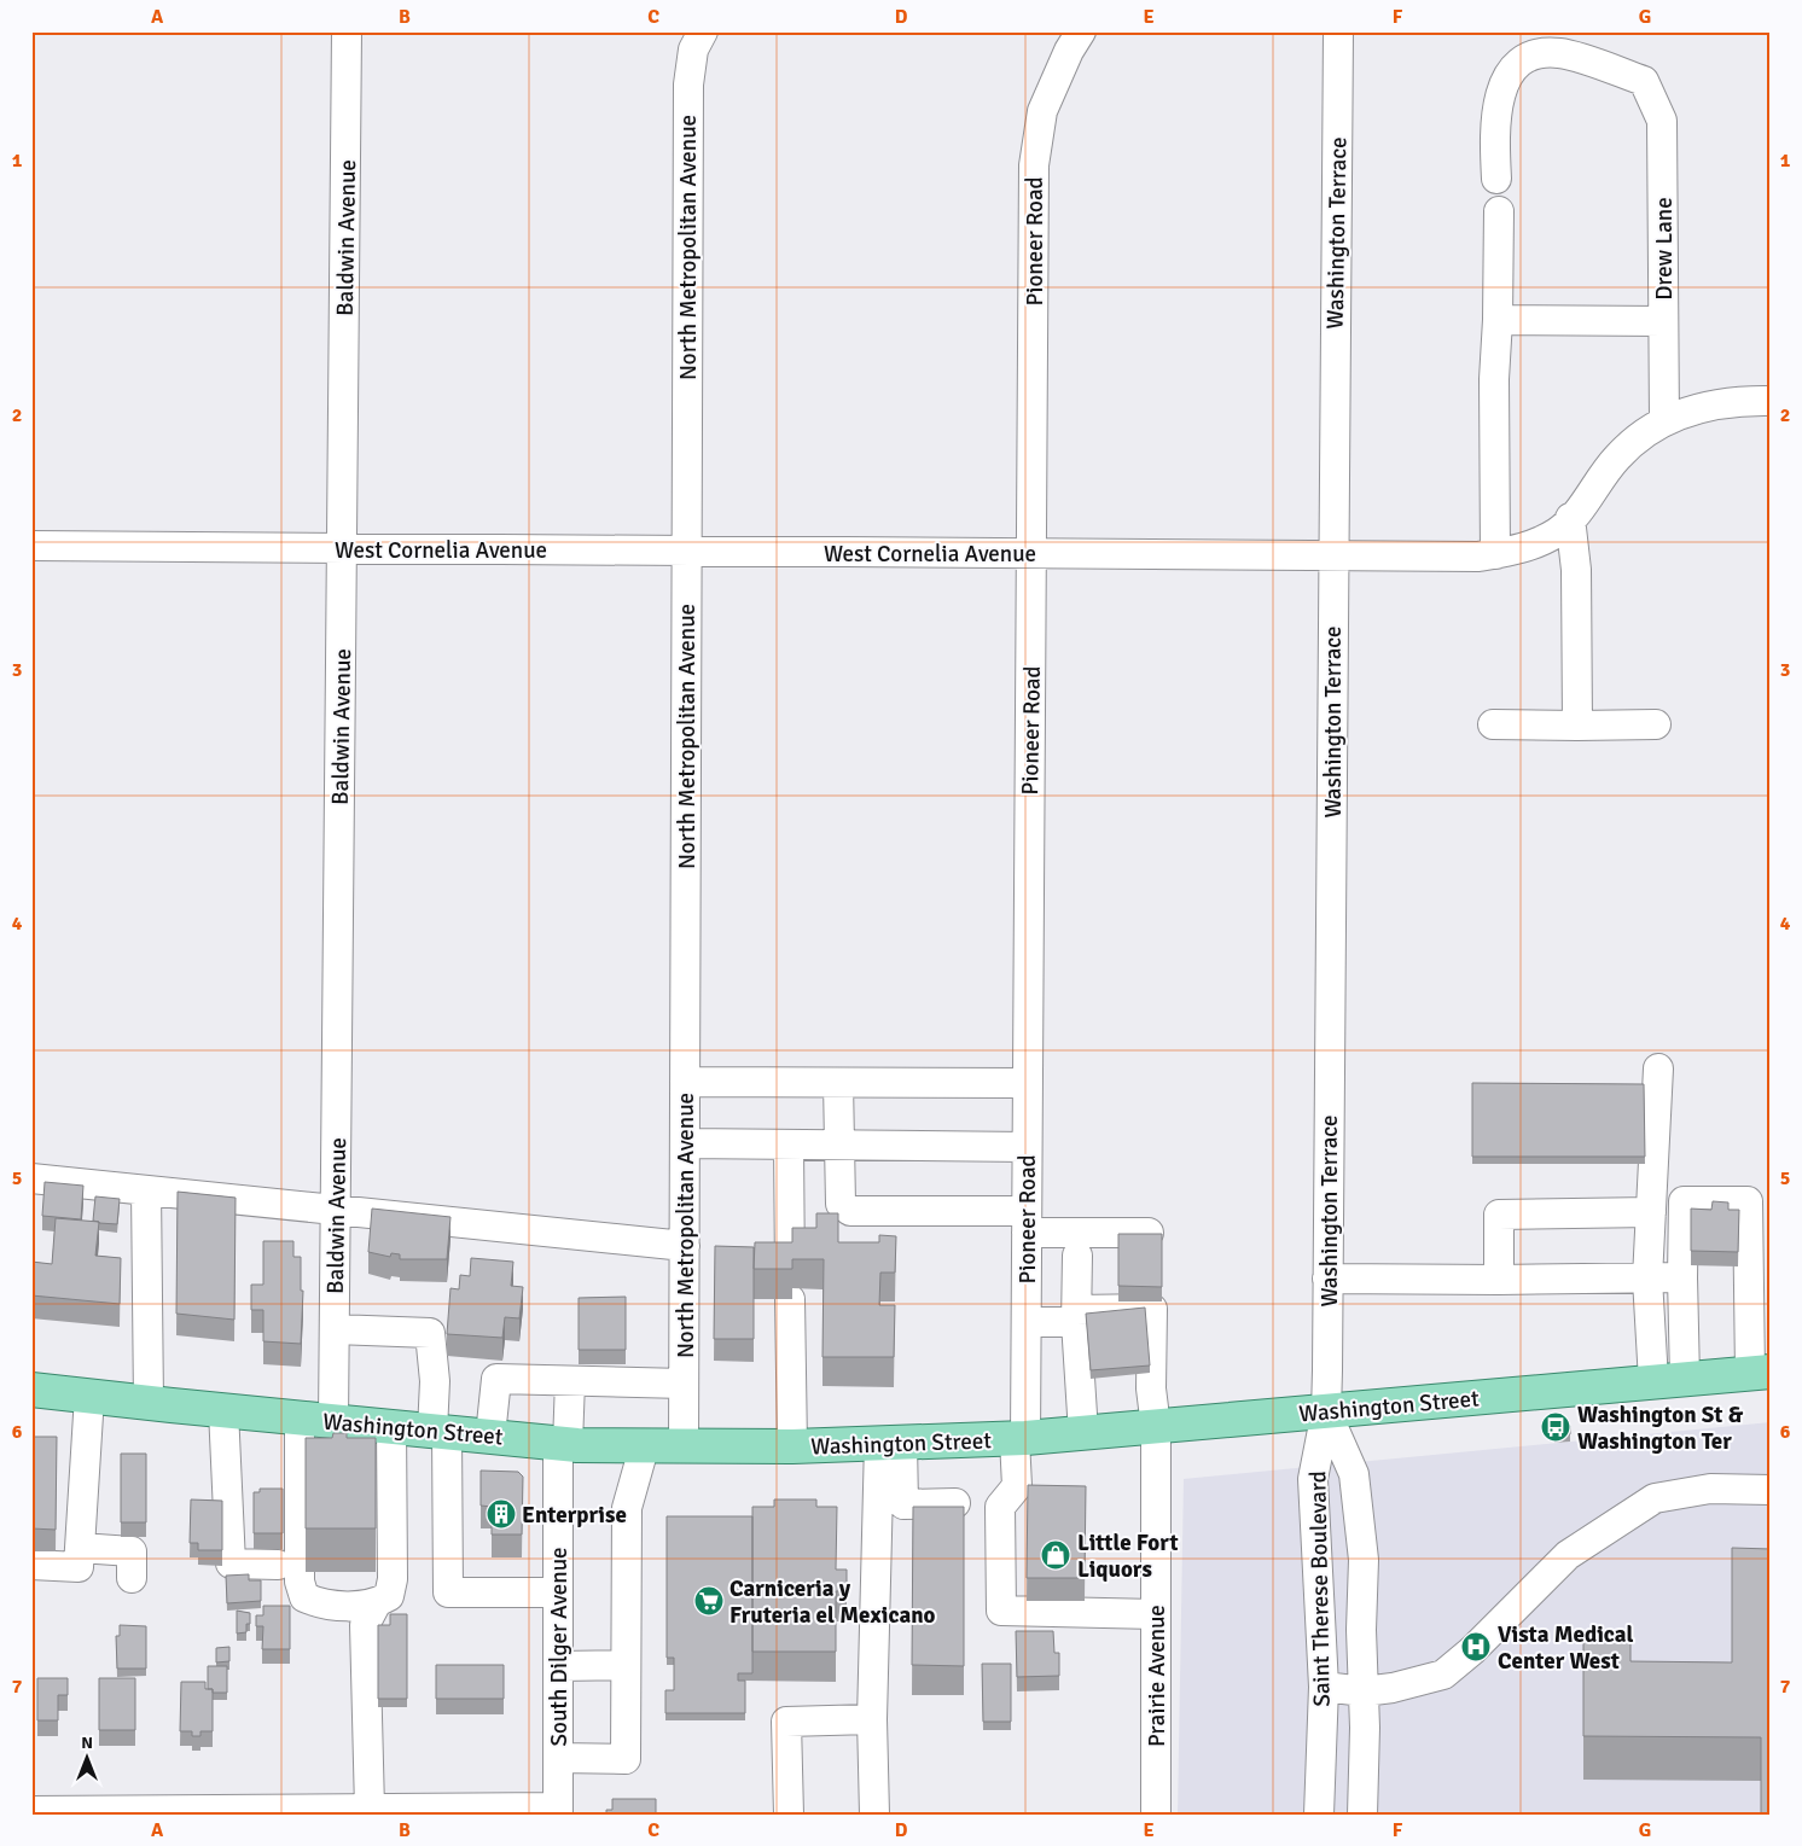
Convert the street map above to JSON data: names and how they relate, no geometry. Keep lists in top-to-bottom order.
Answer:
{
  "streets": {
    "main road": ["Washington Street"],
    "street": [
      "Washington Terrace",
      "Baldwin Avenue",
      "Pioneer Road",
      "North Metropolitan Avenue",
      "Drew Lane",
      "West Cornelia Avenue",
      "Saint Therese Boulevard",
      "South Dilger Avenue",
      "Prairie Avenue"
    ]
  },
  "crossings": [
    ["Washington Terrace", "West Cornelia Avenue"],
    ["Washington Terrace", "Washington Street"],
    ["Washington Terrace", "Saint Therese Boulevard"],
    ["Baldwin Avenue", "West Cornelia Avenue"],
    ["Baldwin Avenue", "Washington Street"],
    ["Pioneer Road", "West Cornelia Avenue"],
    ["Pioneer Road", "Washington Street"],
    ["Pioneer Road", "Prairie Avenue"],
    ["North Metropolitan Avenue", "West Cornelia Avenue"],
    ["North Metropolitan Avenue", "Washington Street"],
    ["Drew Lane", "West Cornelia Avenue"],
    ["Washington Street", "Saint Therese Boulevard"],
    ["Washington Street", "South Dilger Avenue"],
    ["Washington Street", "Prairie Avenue"]
  ],
  "places": {
    "bus stop": ["Washington St & Washington Ter"],
    "building": ["Enterprise"],
    "shop": ["Little Fort Liquors"],
    "supermarket": ["Carniceria y Fruteria el Mexicano"],
    "hospital": ["Vista Medical Center West"]
  },
  "north": "top",
  "grid": {
    "columns": [
      "A",
      "B",
      "C",
      "D",
      "E",
      "F",
      "G"
    ],
    "rows": [
      "1",
      "2",
      "3",
      "4",
      "5",
      "6",
      "7"
    ]
  }
}
